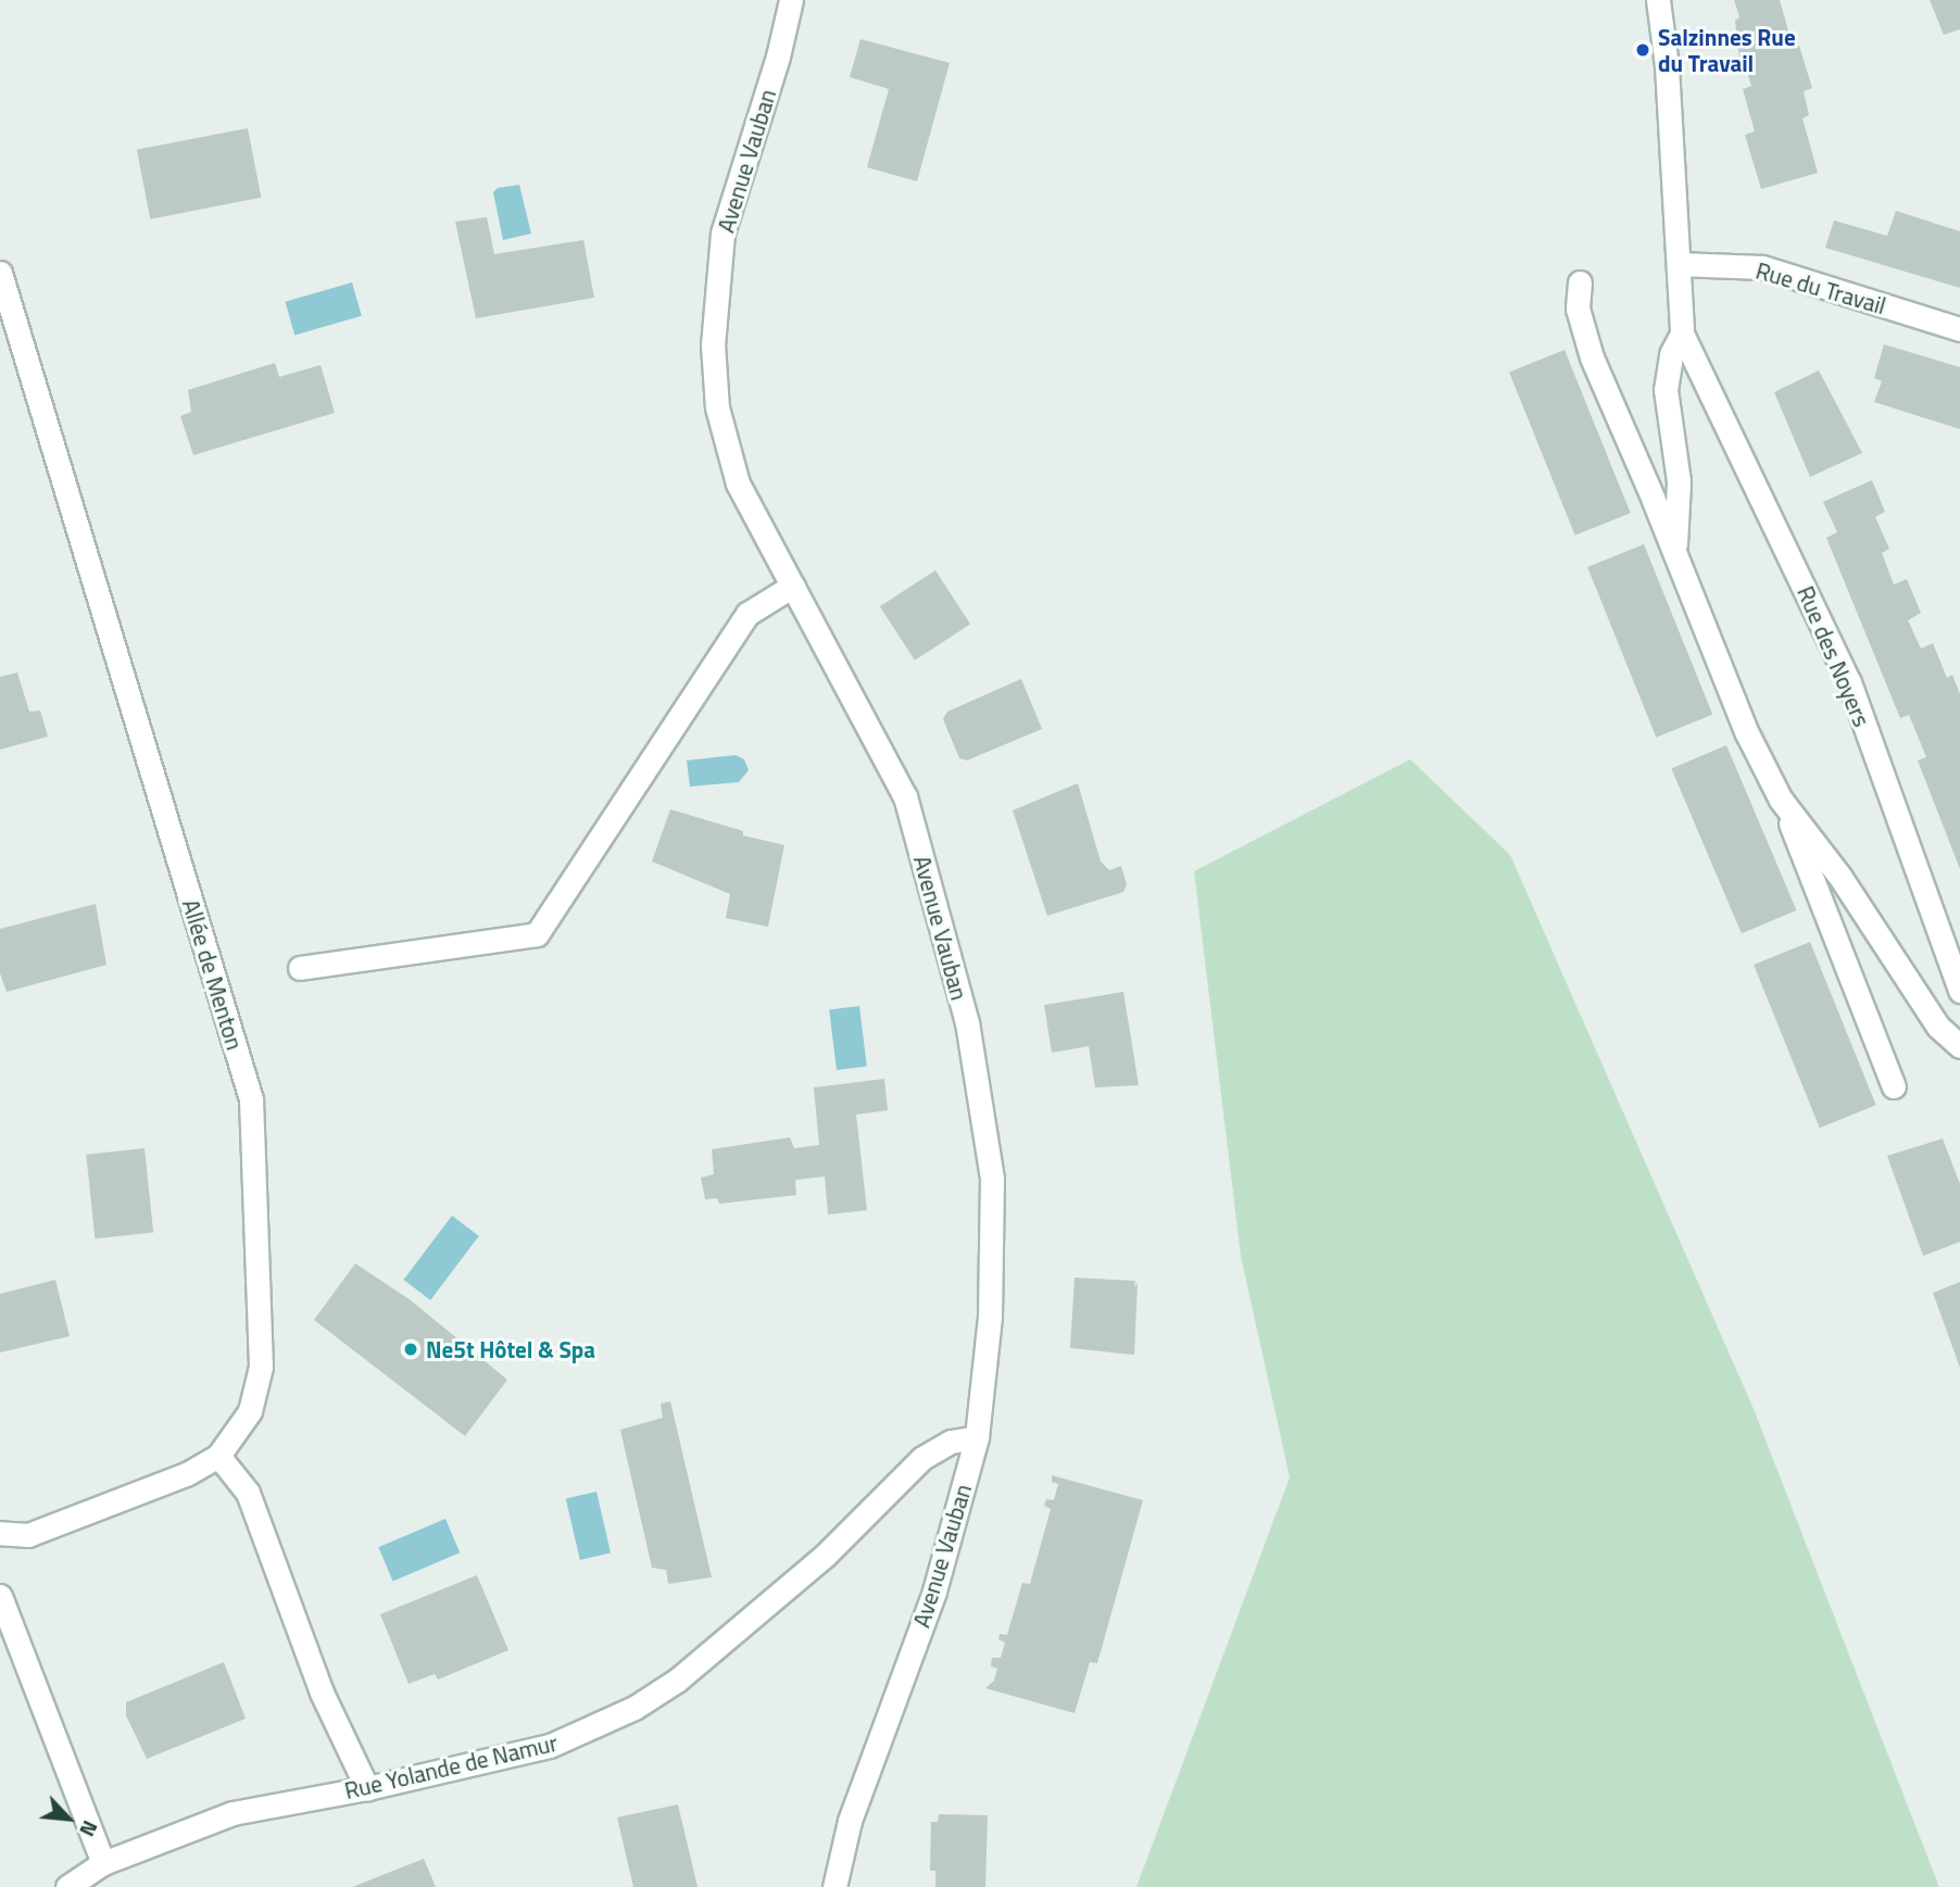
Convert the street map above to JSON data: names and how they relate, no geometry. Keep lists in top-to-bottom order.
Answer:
{
  "streets": {
    "street": [
      "Avenue Vauban",
      "Rue du Travail",
      "Rue des Noyers",
      "Allée de Menton",
      "Rue Yolande de Namur"
    ]
  },
  "crossings": [
    ["Avenue Vauban", "Rue Yolande de Namur"],
    ["Rue du Travail", "Rue des Noyers"]
  ],
  "places": ["Salzinnes Rue du Travail", "Ne5t Hôtel & Spa"],
  "north": "bottom right"
}
